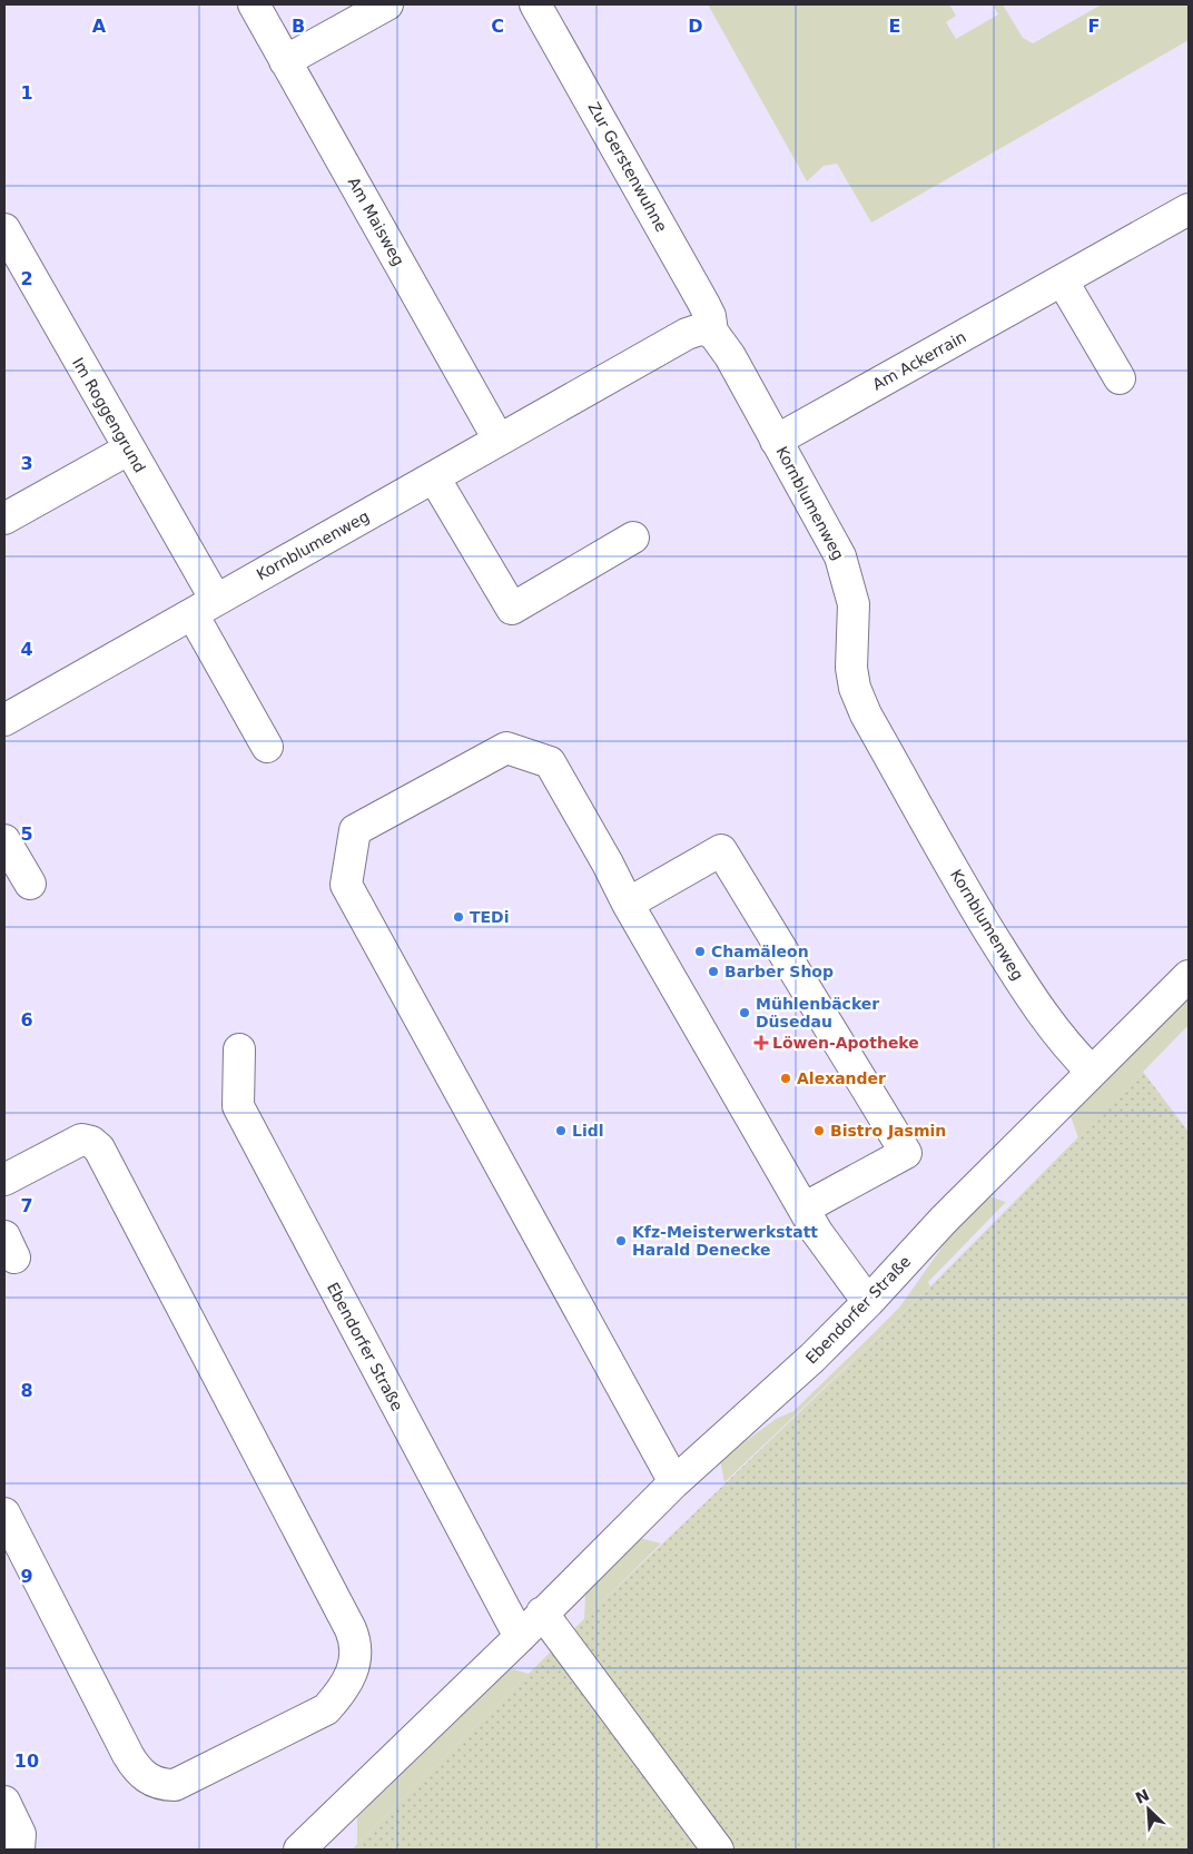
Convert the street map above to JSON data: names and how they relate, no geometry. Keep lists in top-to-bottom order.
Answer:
{
  "streets": {
    "street": [
      "Zur Gerstenwuhne",
      "Am Maisweg",
      "Am Ackerrain",
      "Im Roggengrund",
      "Kornblumenweg",
      "Ebendorfer Straße"
    ]
  },
  "crossings": [
    ["Zur Gerstenwuhne", "Kornblumenweg"],
    ["Am Maisweg", "Kornblumenweg"],
    ["Am Ackerrain", "Kornblumenweg"],
    ["Im Roggengrund", "Kornblumenweg"],
    ["Kornblumenweg", "Ebendorfer Straße"]
  ],
  "places": {
    "other": [
      "TEDi",
      "Chamäleon",
      "Barber Shop",
      "Mühlenbäcker Düsedau",
      "Alexander",
      "Lidl",
      "Bistro Jasmin",
      "Kfz-Meisterwerkstatt Harald Denecke"
    ],
    "health": ["Löwen-Apotheke"]
  },
  "north": "top left",
  "grid": {
    "columns": [
      "A",
      "B",
      "C",
      "D",
      "E",
      "F"
    ],
    "rows": [
      "1",
      "2",
      "3",
      "4",
      "5",
      "6",
      "7",
      "8",
      "9",
      "10"
    ]
  }
}
